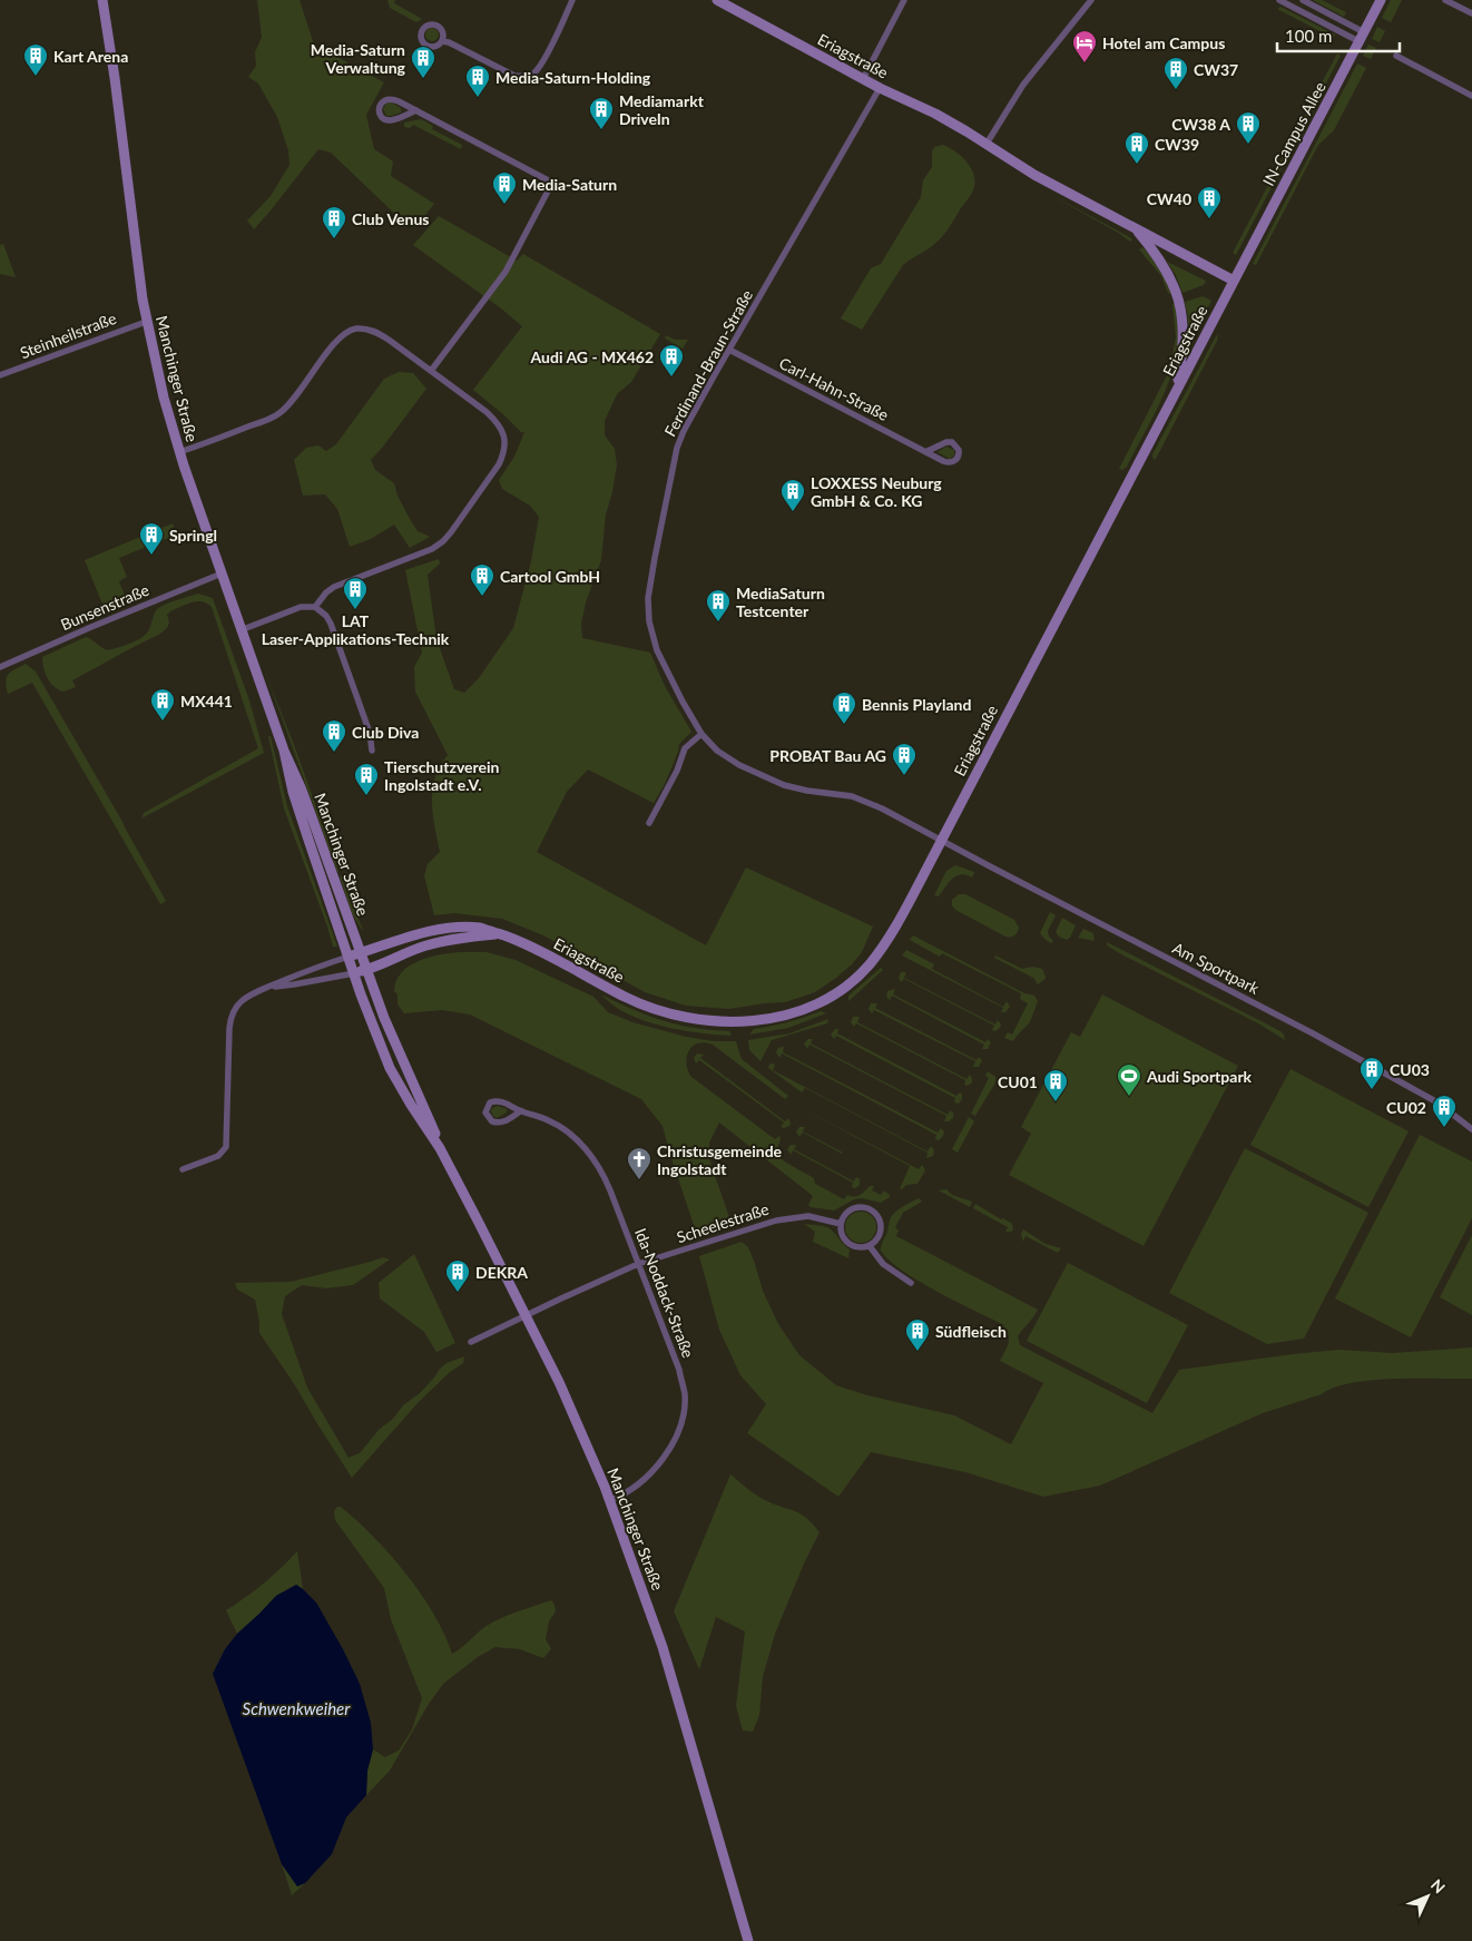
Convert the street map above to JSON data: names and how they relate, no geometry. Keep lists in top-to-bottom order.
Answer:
{
  "streets": {
    "street": [
      "Eriagstraße",
      "IN-Campus Allee",
      "Steinheilstraße",
      "Ferdinand-Braun-Straße",
      "Manchinger Straße",
      "Carl-Hahn-Straße",
      "Bunsenstraße",
      "Am Sportpark",
      "Scheelestraße",
      "Ida-Noddack-Straße"
    ]
  },
  "crossings": [
    ["Eriagstraße", "IN-Campus Allee"],
    ["Eriagstraße", "Ferdinand-Braun-Straße"],
    ["Eriagstraße", "Manchinger Straße"],
    ["Eriagstraße", "Am Sportpark"],
    ["Steinheilstraße", "Manchinger Straße"],
    ["Ferdinand-Braun-Straße", "Carl-Hahn-Straße"],
    ["Ferdinand-Braun-Straße", "Am Sportpark"],
    ["Manchinger Straße", "Bunsenstraße"],
    ["Manchinger Straße", "Scheelestraße"],
    ["Manchinger Straße", "Ida-Noddack-Straße"],
    ["Scheelestraße", "Ida-Noddack-Straße"]
  ],
  "water": ["Schwenkweiher"],
  "places": {
    "hotel": ["Hotel am Campus"],
    "building": [
      "Kart Arena",
      "Media-Saturn Verwaltung",
      "CW37",
      "Media-Saturn-Holding",
      "Mediamarkt DriveIn",
      "CW38 A",
      "CW39",
      "Media-Saturn",
      "CW40",
      "Club Venus",
      "Audi AG - MX462",
      "LOXXESS Neuburg GmbH & Co. KG",
      "Springl",
      "Cartool GmbH",
      "LAT Laser-Applikations-Technik",
      "MediaSaturn Testcenter",
      "MX441",
      "Bennis Playland",
      "Club Diva",
      "PROBAT Bau AG",
      "Tierschutzverein Ingolstadt e.V.",
      "CU03",
      "CU01",
      "CU02",
      "DEKRA",
      "Südfleisch"
    ],
    "sports": ["Audi Sportpark"],
    "church": ["Christusgemeinde Ingolstadt"]
  },
  "scale_bar": "100 m",
  "north": "top right"
}
